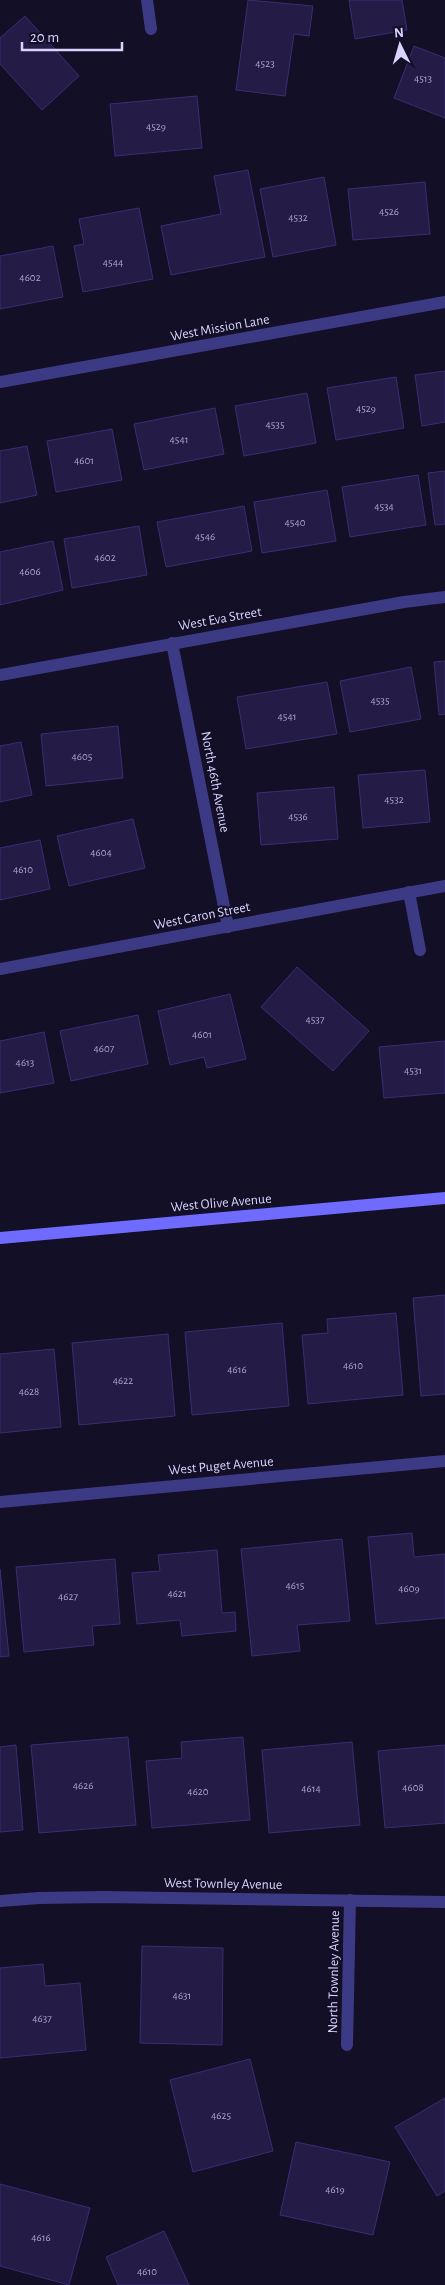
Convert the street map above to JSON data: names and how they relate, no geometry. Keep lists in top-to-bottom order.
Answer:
{
  "streets": {
    "main road": ["West Olive Avenue"],
    "street": [
      "West Mission Lane",
      "West Eva Street",
      "North 46th Avenue",
      "West Caron Street",
      "West Puget Avenue",
      "West Townley Avenue",
      "North Townley Avenue"
    ]
  },
  "crossings": [
    ["West Eva Street", "North 46th Avenue"],
    ["North 46th Avenue", "West Caron Street"],
    ["West Townley Avenue", "North Townley Avenue"]
  ],
  "house_numbers": [
    "4523",
    "4513",
    "4529",
    "4526",
    "4532",
    "4544",
    "4602",
    "4529",
    "4535",
    "4541",
    "4601",
    "4534",
    "4540",
    "4546",
    "4602",
    "4606",
    "4535",
    "4541",
    "4605",
    "4532",
    "4536",
    "4604",
    "4610",
    "4537",
    "4601",
    "4607",
    "4613",
    "4531",
    "4610",
    "4616",
    "4622",
    "4628",
    "4615",
    "4609",
    "4621",
    "4627",
    "4626",
    "4608",
    "4614",
    "4620",
    "4631",
    "4637",
    "4625",
    "4619",
    "4616",
    "4610"
  ],
  "scale_bar": "20 m",
  "north": "top"
}
